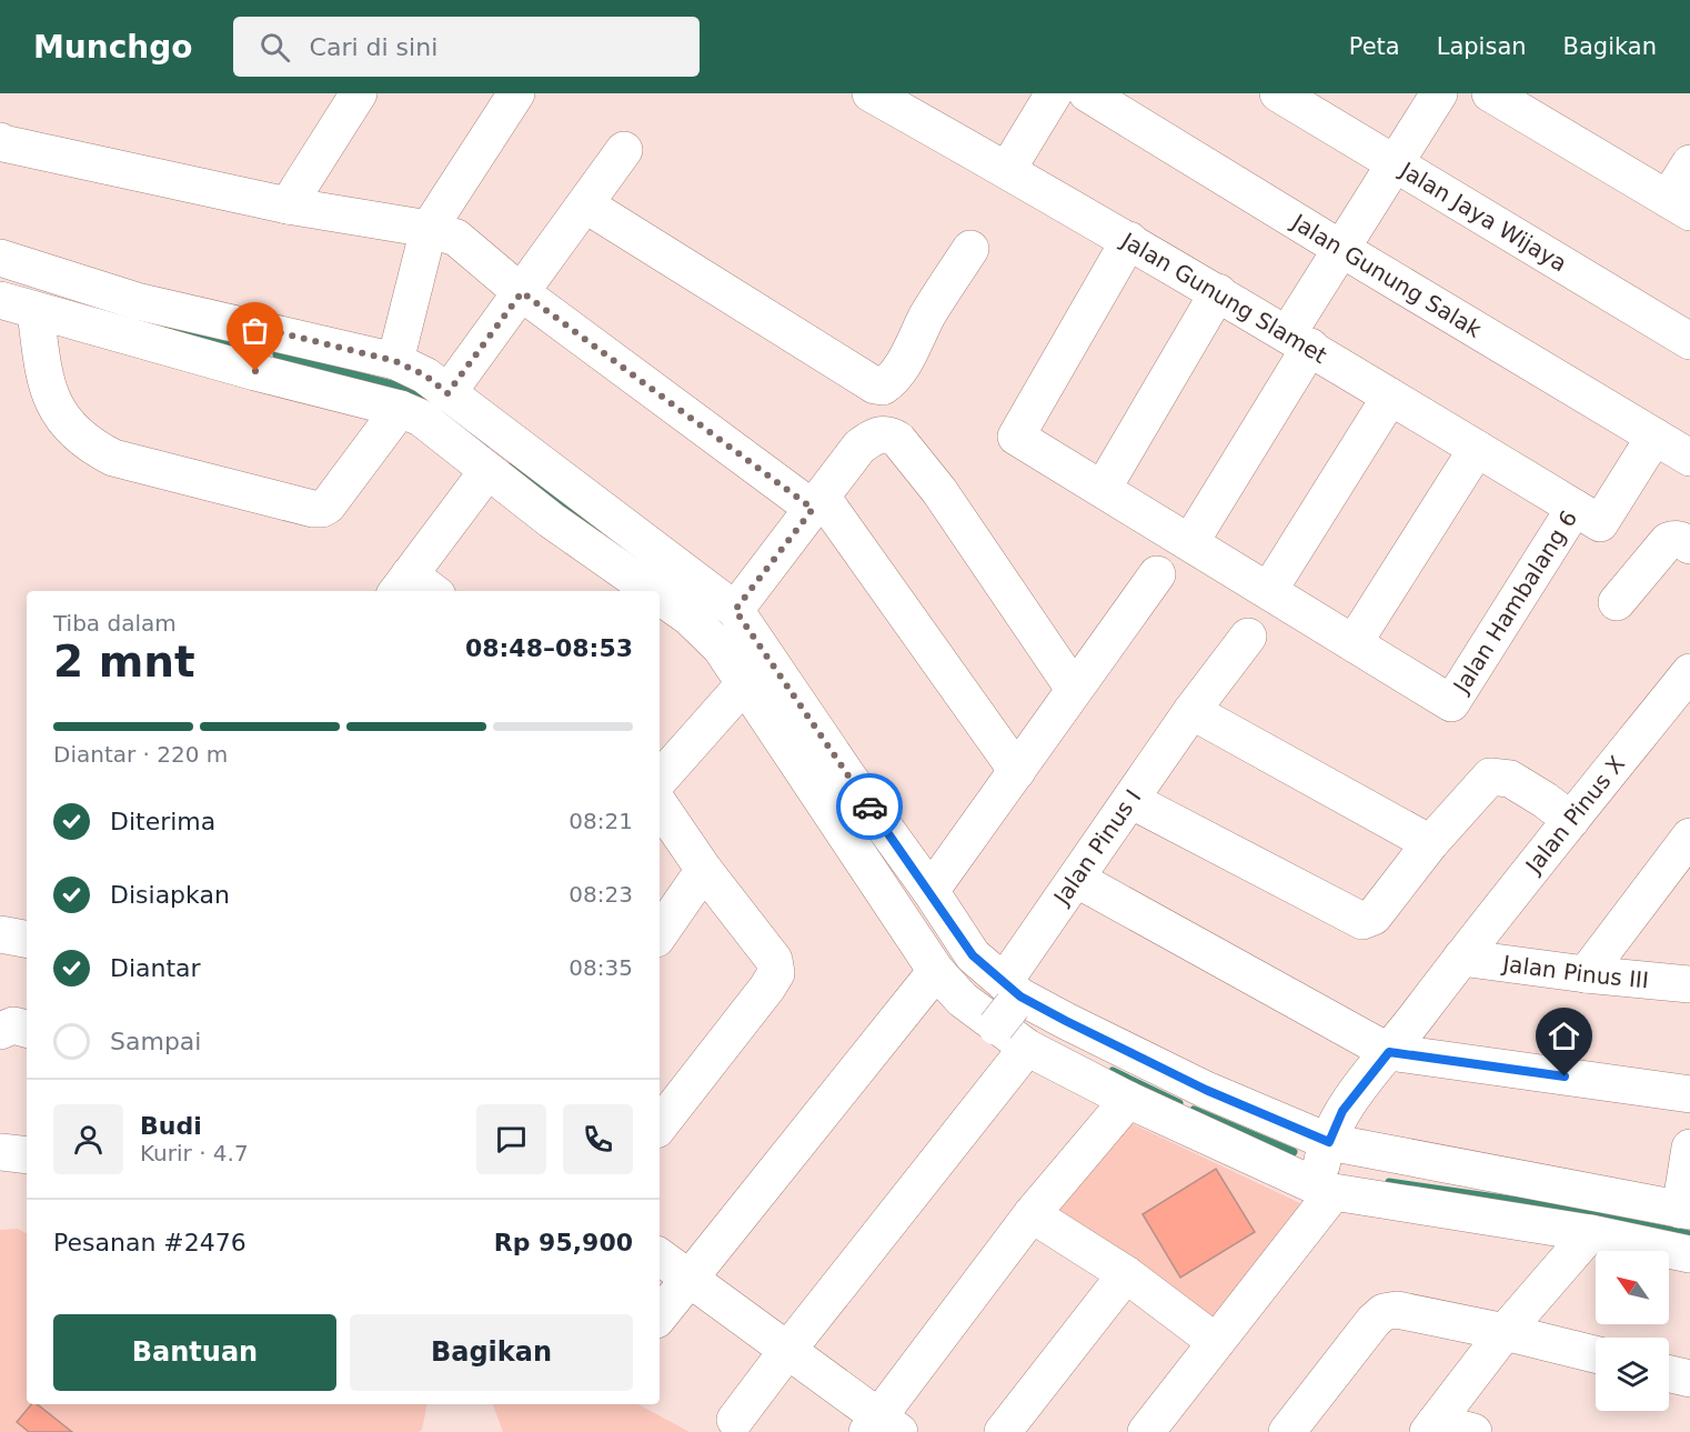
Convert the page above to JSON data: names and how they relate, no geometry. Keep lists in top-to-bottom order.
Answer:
{
  "streets": {
    "street": [
      "Jalan Jaya Wijaya",
      "Jalan Gunung Salak",
      "Jalan Gunung Slamet",
      "Jalan Hambalang 6",
      "Jalan Pinus X",
      "Jalan Pinus I",
      "Jalan Pinus III"
    ]
  },
  "crossings": [
    ["Jalan Gunung Salak", "Jalan Hambalang 6"],
    ["Jalan Gunung Slamet", "Jalan Hambalang 6"],
    ["Jalan Pinus X", "Jalan Pinus III"]
  ],
  "north": "top left",
  "page": {
    "header": "Munchgo",
    "search": "Cari di sini",
    "nav": ["Peta", "Lapisan", "Bagikan"],
    "heading": ["2 mnt", "Tiba dalam", "08:48–08:53"],
    "panel": [
      "Budi",
      "Kurir · 4.7",
      "Pesanan #2476",
      "Rp 95,900"
    ],
    "bar": "Diantar · 220 m",
    "list": [
      ["Diterima", "08:21"],
      ["Disiapkan", "08:23"],
      ["Diantar", "08:35"],
      "Sampai"
    ],
    "buttons": ["Bantuan", "Bagikan"]
  }
}
